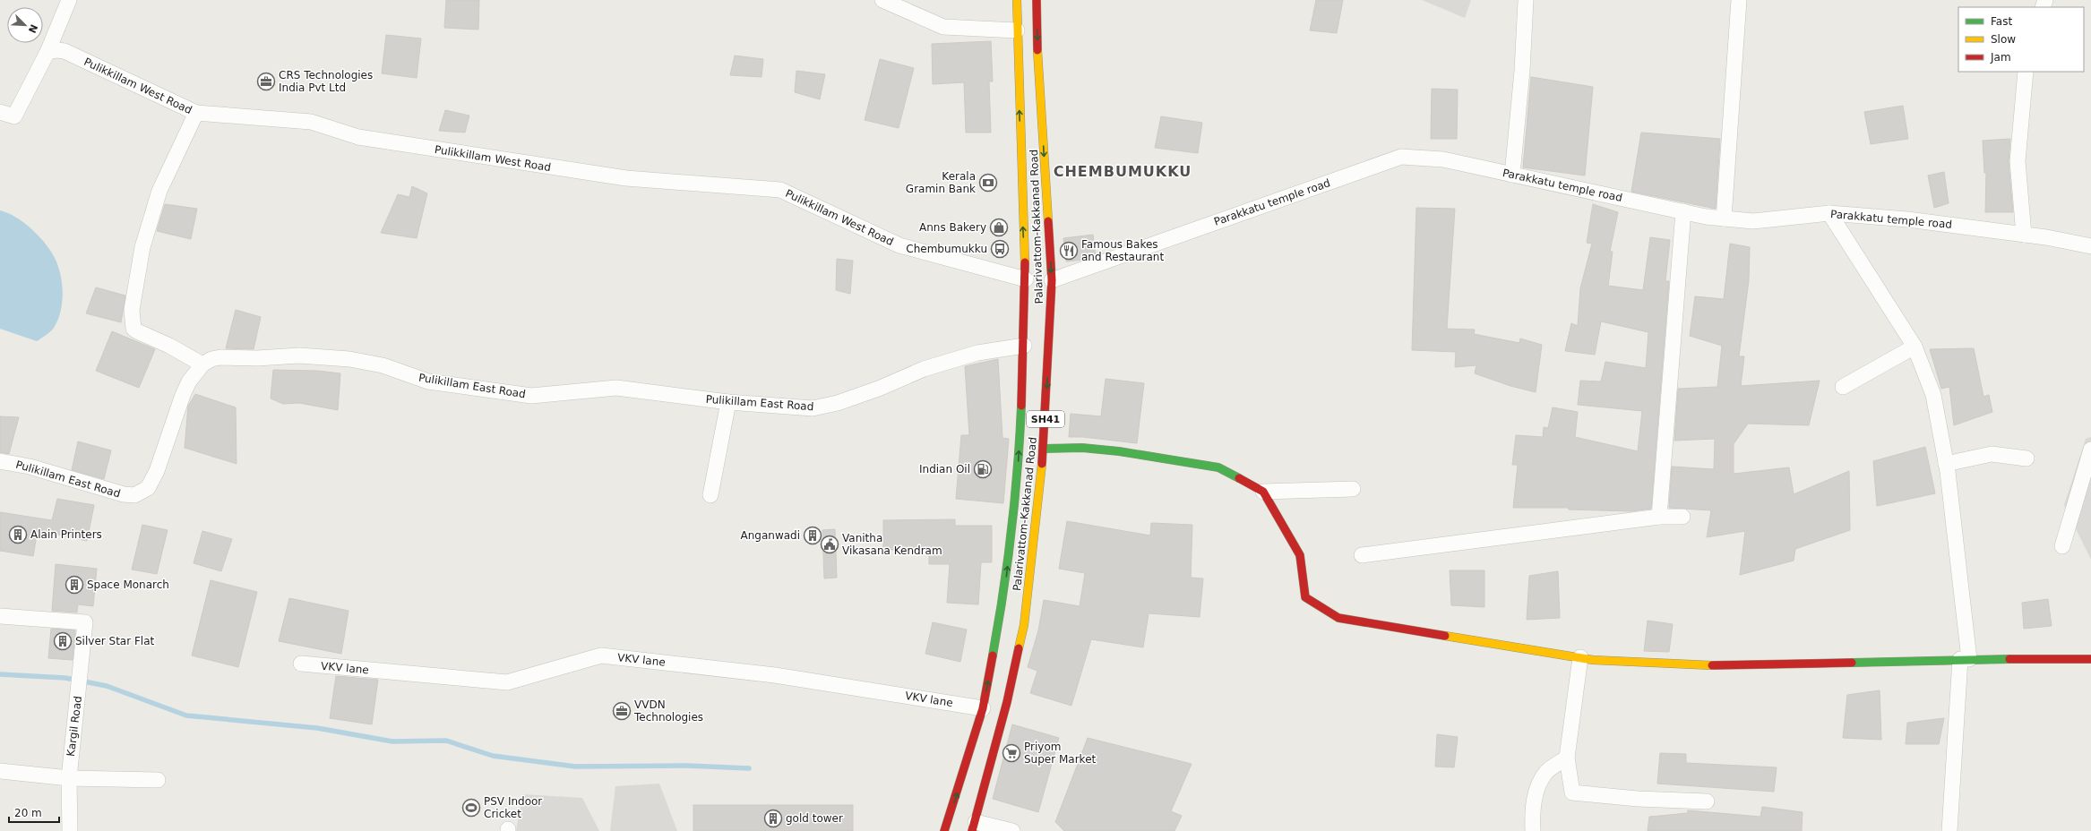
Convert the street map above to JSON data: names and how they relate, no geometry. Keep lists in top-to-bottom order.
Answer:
{
  "streets": {
    "main road": ["Palarivattom-Kakkanad Road", "SH41"],
    "street": [
      "Pulikkillam West Road",
      "Parakkatu temple road",
      "Pulikillam East Road",
      "VKV lane",
      "Kargil Road"
    ]
  },
  "crossings": [
    ["Parakkatu temple road", "Palarivattom-Kakkanad Road"]
  ],
  "districts": ["CHEMBUMUKKU"],
  "places": {
    "office": ["CRS Technologies India Pvt Ltd", "VVDN Technologies"],
    "bank": ["Kerala Gramin Bank"],
    "shop": ["Anns Bakery"],
    "bus stop": ["Chembumukku"],
    "restaurant": ["Famous Bakes and Restaurant"],
    "fuel station": ["Indian Oil"],
    "building": [
      "Alain Printers",
      "Anganwadi",
      "Space Monarch",
      "Silver Star Flat",
      "gold tower"
    ],
    "public building": ["Vanitha Vikasana Kendram"],
    "supermarket": ["Priyom Super Market"],
    "sports": ["PSV Indoor Cricket"]
  },
  "legend": ["Fast", "Slow", "Jam"],
  "scale_bar": "20 m",
  "north": "bottom right"
}
